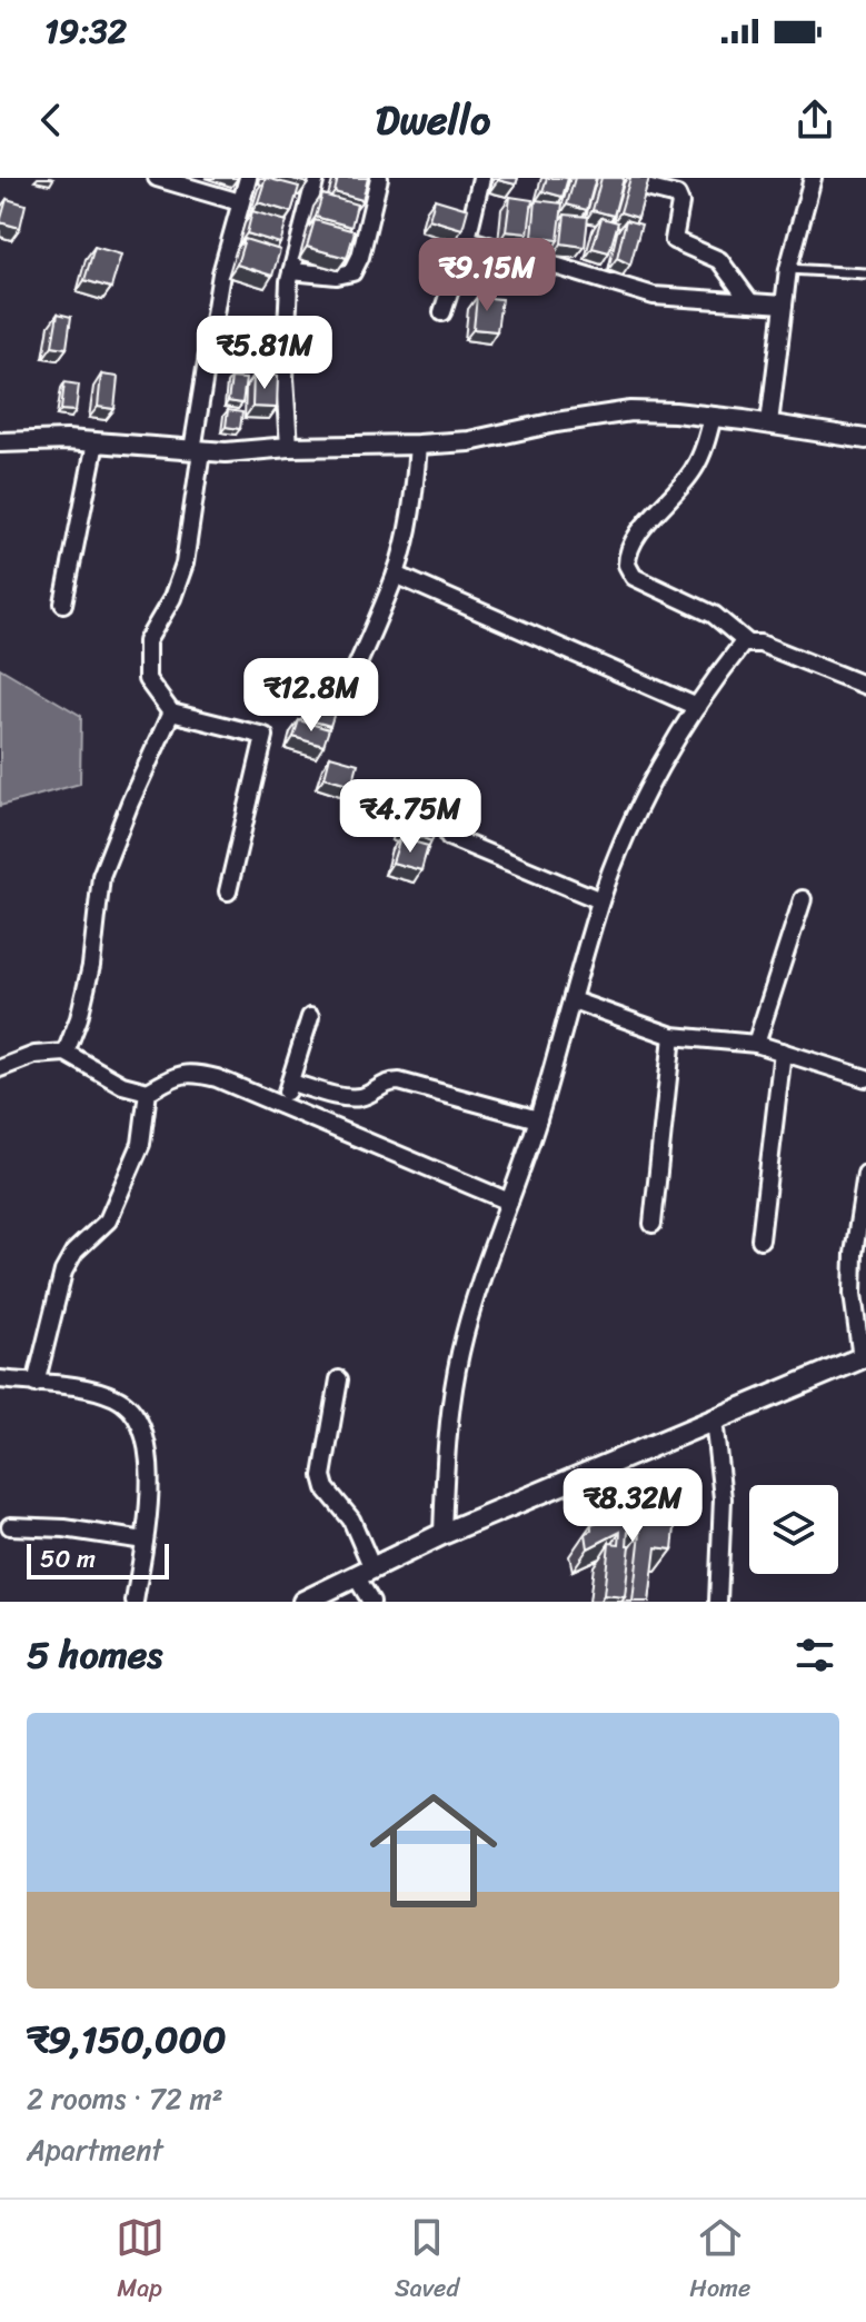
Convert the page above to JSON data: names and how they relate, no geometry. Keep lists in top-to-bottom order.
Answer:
{
  "scale_bar": "50 m",
  "page": {
    "status": "19:32",
    "header": "Dwello",
    "price": [
      "₹9.15M",
      "₹5.81M",
      "₹12.8M",
      "₹4.75M",
      "₹8.32M"
    ],
    "scale": "50 m",
    "heading": "5 homes",
    "list": [
      {
        "name": "₹9,150,000",
        "note": "2 rooms · 72 m² · Apartment"
      }
    ],
    "tabs": ["Map", "Saved", "Home"]
  }
}
